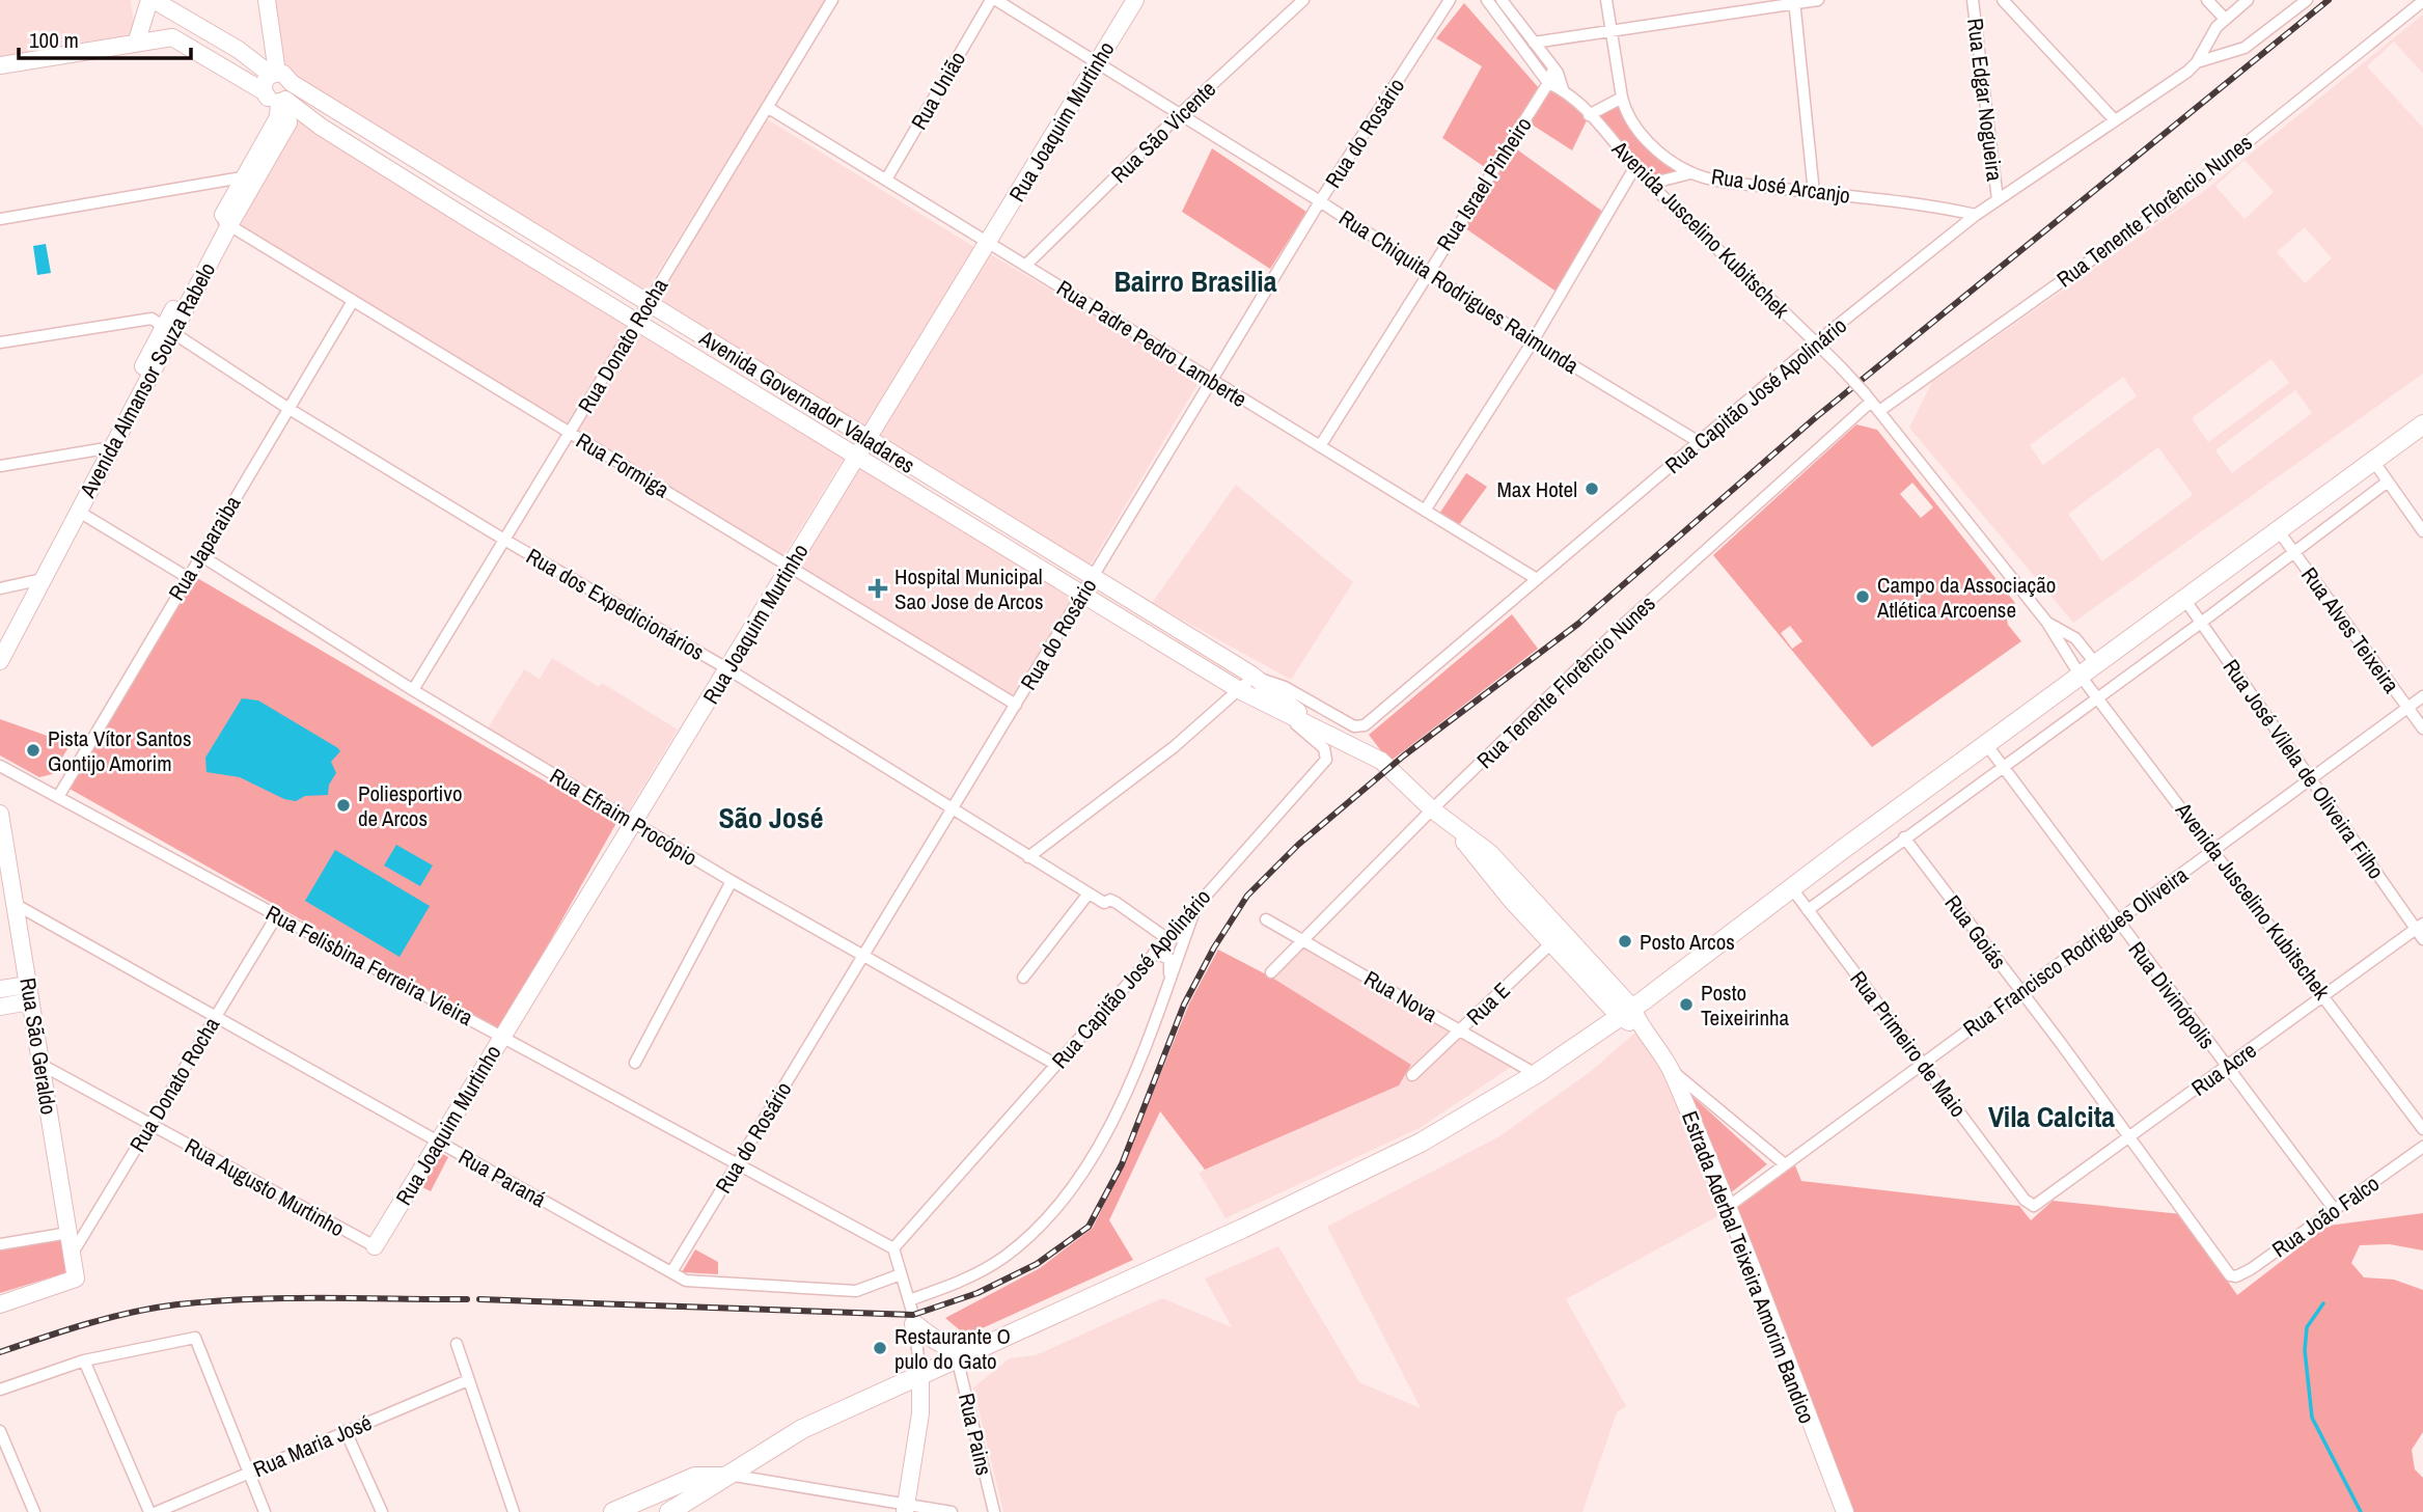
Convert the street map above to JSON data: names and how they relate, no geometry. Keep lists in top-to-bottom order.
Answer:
{
  "streets": {
    "street": [
      "Rua União",
      "Rua Edgar Nogueira",
      "Rua Joaquim Murtinho",
      "Rua São Vicente",
      "Rua do Rosário",
      "Rua Israel Pinheiro",
      "Rua José Arcanjo",
      "Rua Tenente Florêncio Nunes",
      "Avenida Juscelino Kubitschek",
      "Rua Chiquita Rodrigues Raimunda",
      "Rua Padre Pedro Lamberte",
      "Rua Donato Rocha",
      "Avenida Almansor Souza Rabelo",
      "Rua Capitão José Apolinário",
      "Avenida Governador Valadares",
      "Rua Formiga",
      "Rua Japaraiba",
      "Rua dos Expedicionários",
      "Rua Alves Teixeira",
      "Rua José Vilela de Oliveira Filho",
      "Rua Efraim Procópio",
      "Rua Goiás",
      "Rua Francisco Rodrigues Oliveira",
      "Rua Felisbina Ferreira Vieira",
      "Rua Divinópolis",
      "Rua Nova",
      "Rua E",
      "Rua Primeiro de Maio",
      "Rua São Geraldo",
      "Rua Acre",
      "Rua Paraná",
      "Rua Augusto Murtinho",
      "Rua João Falco",
      "Estrada Aderbal Teixeira Amorim Bandico",
      "Rua Pains",
      "Rua Maria José"
    ]
  },
  "crossings": [
    ["Rua União", "Rua Chiquita Rodrigues Raimunda"],
    ["Rua União", "Rua Padre Pedro Lamberte"],
    ["Rua Edgar Nogueira", "Rua Capitão José Apolinário"],
    ["Rua Joaquim Murtinho", "Rua Chiquita Rodrigues Raimunda"],
    ["Rua Joaquim Murtinho", "Rua Padre Pedro Lamberte"],
    ["Rua Joaquim Murtinho", "Avenida Governador Valadares"],
    ["Rua Joaquim Murtinho", "Rua Formiga"],
    ["Rua Joaquim Murtinho", "Rua dos Expedicionários"],
    ["Rua Joaquim Murtinho", "Rua Efraim Procópio"],
    ["Rua Joaquim Murtinho", "Rua Felisbina Ferreira Vieira"],
    ["Rua Joaquim Murtinho", "Rua Paraná"],
    ["Rua Joaquim Murtinho", "Rua Augusto Murtinho"],
    ["Rua São Vicente", "Rua Chiquita Rodrigues Raimunda"],
    ["Rua São Vicente", "Rua Padre Pedro Lamberte"],
    ["Rua do Rosário", "Rua Chiquita Rodrigues Raimunda"],
    ["Rua do Rosário", "Rua Padre Pedro Lamberte"],
    ["Rua do Rosário", "Avenida Governador Valadares"],
    ["Rua do Rosário", "Rua Formiga"],
    ["Rua do Rosário", "Rua dos Expedicionários"],
    ["Rua do Rosário", "Rua Efraim Procópio"],
    ["Rua do Rosário", "Rua Felisbina Ferreira Vieira"],
    ["Rua do Rosário", "Rua Paraná"],
    ["Rua Israel Pinheiro", "Avenida Juscelino Kubitschek"],
    ["Rua Israel Pinheiro", "Rua Chiquita Rodrigues Raimunda"],
    ["Rua Israel Pinheiro", "Rua Padre Pedro Lamberte"],
    ["Rua José Arcanjo", "Rua Capitão José Apolinário"],
    ["Rua Tenente Florêncio Nunes", "Avenida Juscelino Kubitschek"],
    ["Rua Tenente Florêncio Nunes", "Avenida Governador Valadares"],
    ["Rua Tenente Florêncio Nunes", "Rua Nova"],
    ["Avenida Juscelino Kubitschek", "Rua Capitão José Apolinário"],
    ["Avenida Juscelino Kubitschek", "Rua Francisco Rodrigues Oliveira"],
    ["Avenida Juscelino Kubitschek", "Rua Acre"],
    ["Rua Chiquita Rodrigues Raimunda", "Rua Capitão José Apolinário"],
    ["Rua Padre Pedro Lamberte", "Rua Donato Rocha"],
    ["Rua Padre Pedro Lamberte", "Rua Capitão José Apolinário"],
    ["Rua Donato Rocha", "Avenida Governador Valadares"],
    ["Rua Donato Rocha", "Rua Formiga"],
    ["Rua Donato Rocha", "Rua dos Expedicionários"],
    ["Rua Donato Rocha", "Rua Efraim Procópio"],
    ["Rua Donato Rocha", "Rua Felisbina Ferreira Vieira"],
    ["Rua Donato Rocha", "Rua São Geraldo"],
    ["Rua Donato Rocha", "Rua Paraná"],
    ["Rua Donato Rocha", "Rua Augusto Murtinho"],
    ["Avenida Almansor Souza Rabelo", "Avenida Governador Valadares"],
    ["Avenida Almansor Souza Rabelo", "Rua Formiga"],
    ["Avenida Almansor Souza Rabelo", "Rua dos Expedicionários"],
    ["Rua Capitão José Apolinário", "Avenida Governador Valadares"],
    ["Rua Capitão José Apolinário", "Rua dos Expedicionários"],
    ["Rua Capitão José Apolinário", "Rua Efraim Procópio"],
    ["Rua Capitão José Apolinário", "Rua Felisbina Ferreira Vieira"],
    ["Avenida Governador Valadares", "Rua E"],
    ["Avenida Governador Valadares", "Estrada Aderbal Teixeira Amorim Bandico"],
    ["Rua Formiga", "Rua Japaraiba"],
    ["Rua Japaraiba", "Rua dos Expedicionários"],
    ["Rua Japaraiba", "Rua Efraim Procópio"],
    ["Rua Japaraiba", "Rua Felisbina Ferreira Vieira"],
    ["Rua Alves Teixeira", "Rua Francisco Rodrigues Oliveira"],
    ["Rua José Vilela de Oliveira Filho", "Rua Francisco Rodrigues Oliveira"],
    ["Rua José Vilela de Oliveira Filho", "Rua Acre"],
    ["Rua Goiás", "Rua Francisco Rodrigues Oliveira"],
    ["Rua Goiás", "Rua Acre"],
    ["Rua Goiás", "Rua João Falco"],
    ["Rua Francisco Rodrigues Oliveira", "Rua Divinópolis"],
    ["Rua Francisco Rodrigues Oliveira", "Rua Primeiro de Maio"],
    ["Rua Francisco Rodrigues Oliveira", "Estrada Aderbal Teixeira Amorim Bandico"],
    ["Rua Divinópolis", "Rua Acre"],
    ["Rua Divinópolis", "Rua João Falco"],
    ["Rua Nova", "Rua E"],
    ["Rua Primeiro de Maio", "Rua Acre"],
    ["Rua São Geraldo", "Rua Paraná"],
    ["Rua São Geraldo", "Rua Augusto Murtinho"]
  ],
  "districts": ["Bairro Brasilia", "São José", "Vila Calcita"],
  "places": {
    "other": [
      "Max Hotel",
      "Campo da Associação Atlética Arcoense",
      "Pista Vítor Santos Gontijo Amorim",
      "Poliesportivo de Arcos",
      "Posto Arcos",
      "Posto Teixeirinha",
      "Restaurante O pulo do Gato"
    ],
    "health": ["Hospital Municipal Sao Jose de Arcos"]
  },
  "scale_bar": "100 m"
}
